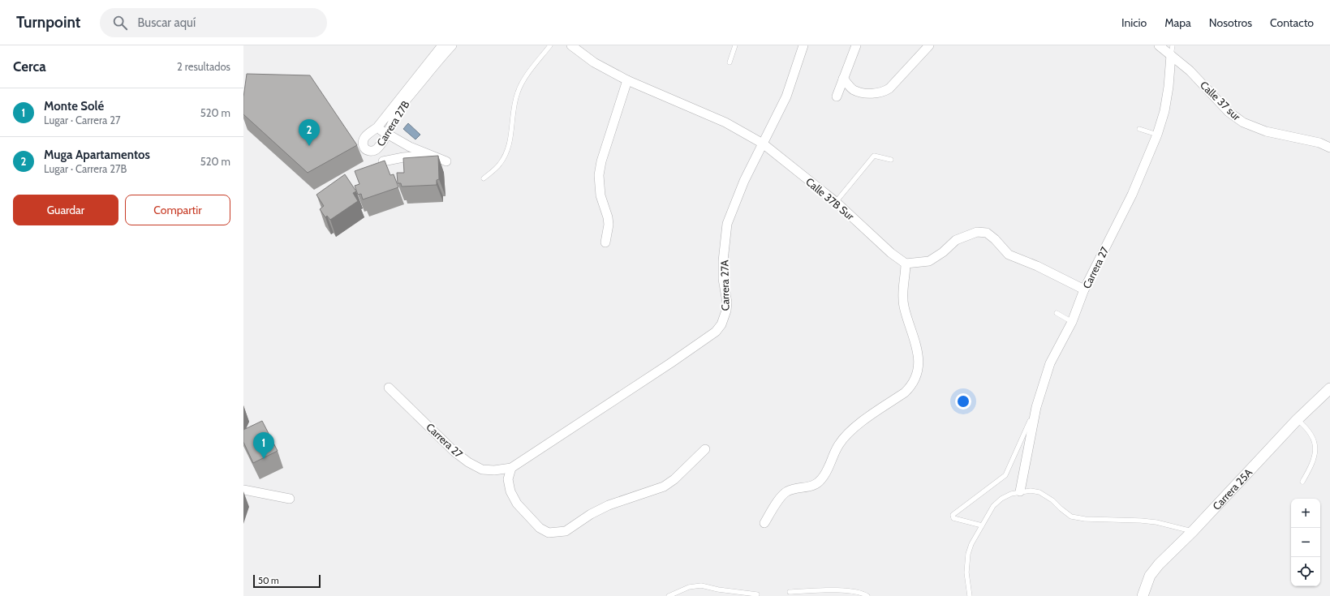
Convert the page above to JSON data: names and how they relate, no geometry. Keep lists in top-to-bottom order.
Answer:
{
  "streets": {
    "street": [
      "Calle 37 sur",
      "Carrera 27B",
      "Calle 37B Sur",
      "Carrera 27",
      "Carrera 27A",
      "Carrera 25A"
    ]
  },
  "crossings": [
    ["Calle 37 sur", "Carrera 27"],
    ["Calle 37B Sur", "Carrera 27A"],
    ["Carrera 27", "Carrera 27A"]
  ],
  "scale_bar": "50 m",
  "page": {
    "header": "Turnpoint",
    "search": "Buscar aquí",
    "nav": [
      "Inicio",
      "Mapa",
      "Nosotros",
      "Contacto"
    ],
    "heading": ["Cerca", "2 resultados"],
    "list": [
      {
        "mark": "1",
        "name": "Monte Solé",
        "note": "Lugar · Carrera 27",
        "value": "520 m"
      },
      {
        "mark": "2",
        "name": "Muga Apartamentos",
        "note": "Lugar · Carrera 27B",
        "value": "520 m"
      }
    ],
    "pins": ["2", "1"],
    "buttons": ["Guardar", "Compartir"],
    "map_buttons": ["+", "−"],
    "scale": "50 m"
  }
}
